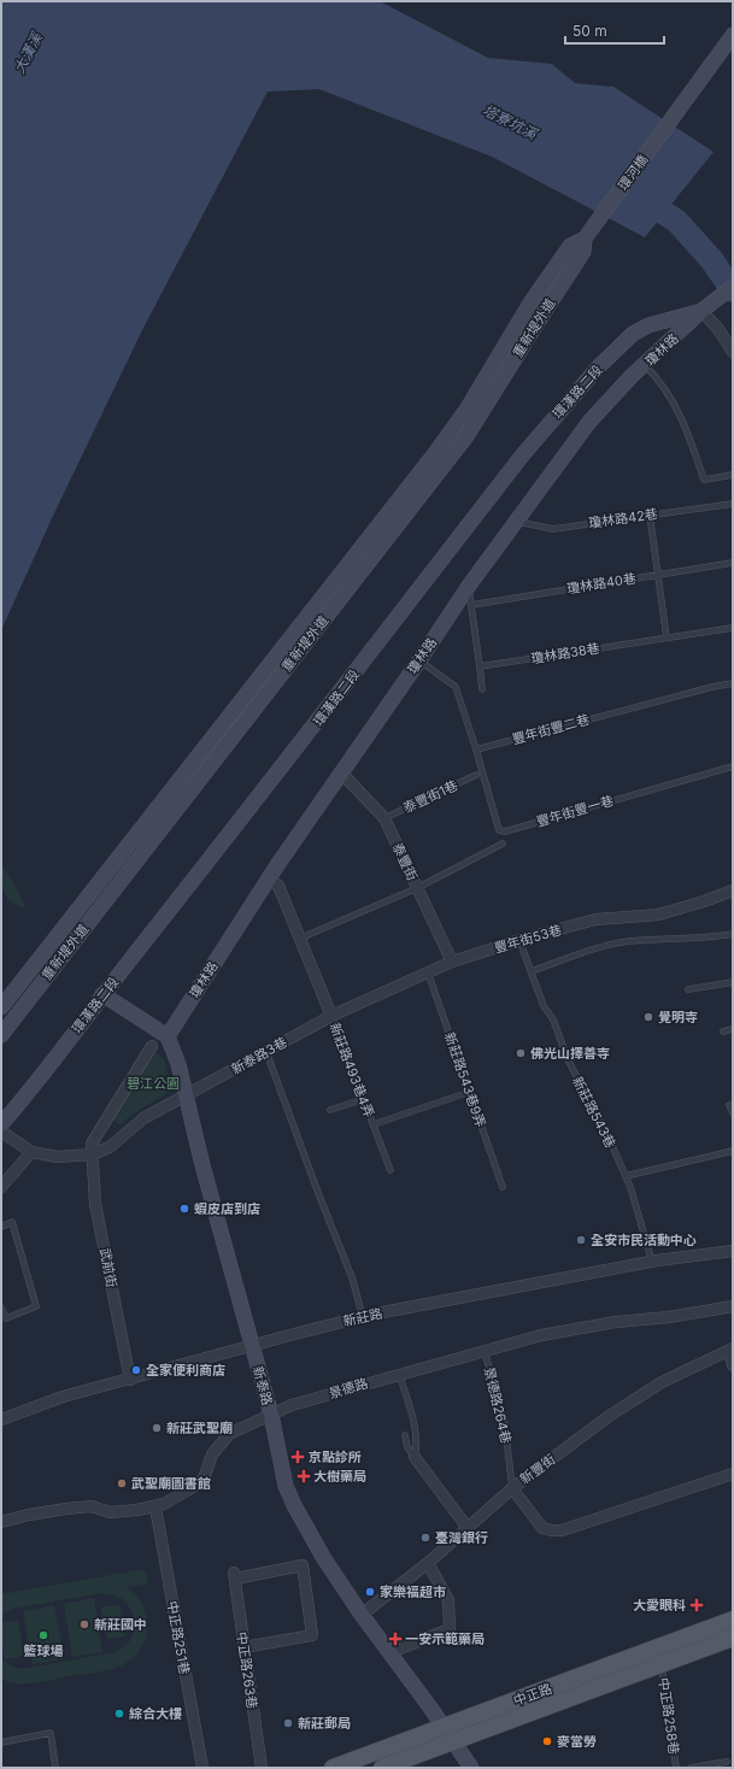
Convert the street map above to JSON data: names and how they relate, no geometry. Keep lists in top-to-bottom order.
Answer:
{
  "streets": {
    "main road": ["中正路"],
    "street": [
      "環河橋",
      "重新堤外道",
      "瓊林路",
      "環漢路二段",
      "泰豐街",
      "豐年街53巷",
      "新泰路3巷",
      "武前街",
      "新莊路",
      "新泰路",
      "景德路",
      "新豐街",
      "中正路251巷",
      "中正路263巷"
    ],
    "lane": [
      "瓊林路42巷",
      "瓊林路40巷",
      "瓊林路38巷",
      "豐年街豐二巷",
      "泰豐街1巷",
      "豐年街豐一巷",
      "新莊路493巷4弄",
      "新莊路543巷9弄",
      "新莊路543巷",
      "景德路264巷",
      "中正路258巷"
    ]
  },
  "crossings": [
    ["環河橋", "重新堤外道"],
    ["瓊林路", "環漢路二段"],
    ["瓊林路", "瓊林路42巷"],
    ["瓊林路", "泰豐街"],
    ["瓊林路", "新泰路"],
    ["豐年街豐二巷", "豐年街豐一巷"],
    ["泰豐街1巷", "泰豐街"],
    ["泰豐街", "豐年街53巷"],
    ["豐年街53巷", "新泰路3巷"],
    ["豐年街53巷", "新莊路493巷4弄"],
    ["豐年街53巷", "新莊路543巷9弄"],
    ["豐年街53巷", "新莊路543巷"],
    ["新泰路3巷", "新莊路493巷4弄"],
    ["新泰路3巷", "武前街"],
    ["新泰路3巷", "新泰路"],
    ["新莊路493巷4弄", "新莊路543巷9弄"],
    ["新莊路543巷", "新莊路"],
    ["武前街", "新莊路"],
    ["新莊路", "新泰路"],
    ["新泰路", "景德路"],
    ["新泰路", "新豐街"],
    ["新泰路", "中正路"],
    ["景德路", "景德路264巷"],
    ["景德路", "中正路251巷"],
    ["景德路264巷", "新豐街"],
    ["中正路", "中正路258巷"]
  ],
  "water": ["大漢溪", "塔寮坑溪"],
  "parks": ["碧江公園"],
  "places": {
    "other": [
      "覺明寺",
      "佛光山擇善寺",
      "蝦皮店到店",
      "全安市民活動中心",
      "全家便利商店",
      "新莊武聖廟",
      "武聖廟圖書館",
      "臺灣銀行",
      "家樂福超市",
      "新莊國中",
      "籃球場",
      "綜合大樓",
      "新莊郵局",
      "麥當勞"
    ],
    "health": [
      "京點診所",
      "大樹藥局",
      "大愛眼科",
      "一安示範藥局"
    ]
  },
  "scale_bar": "50 m"
}
